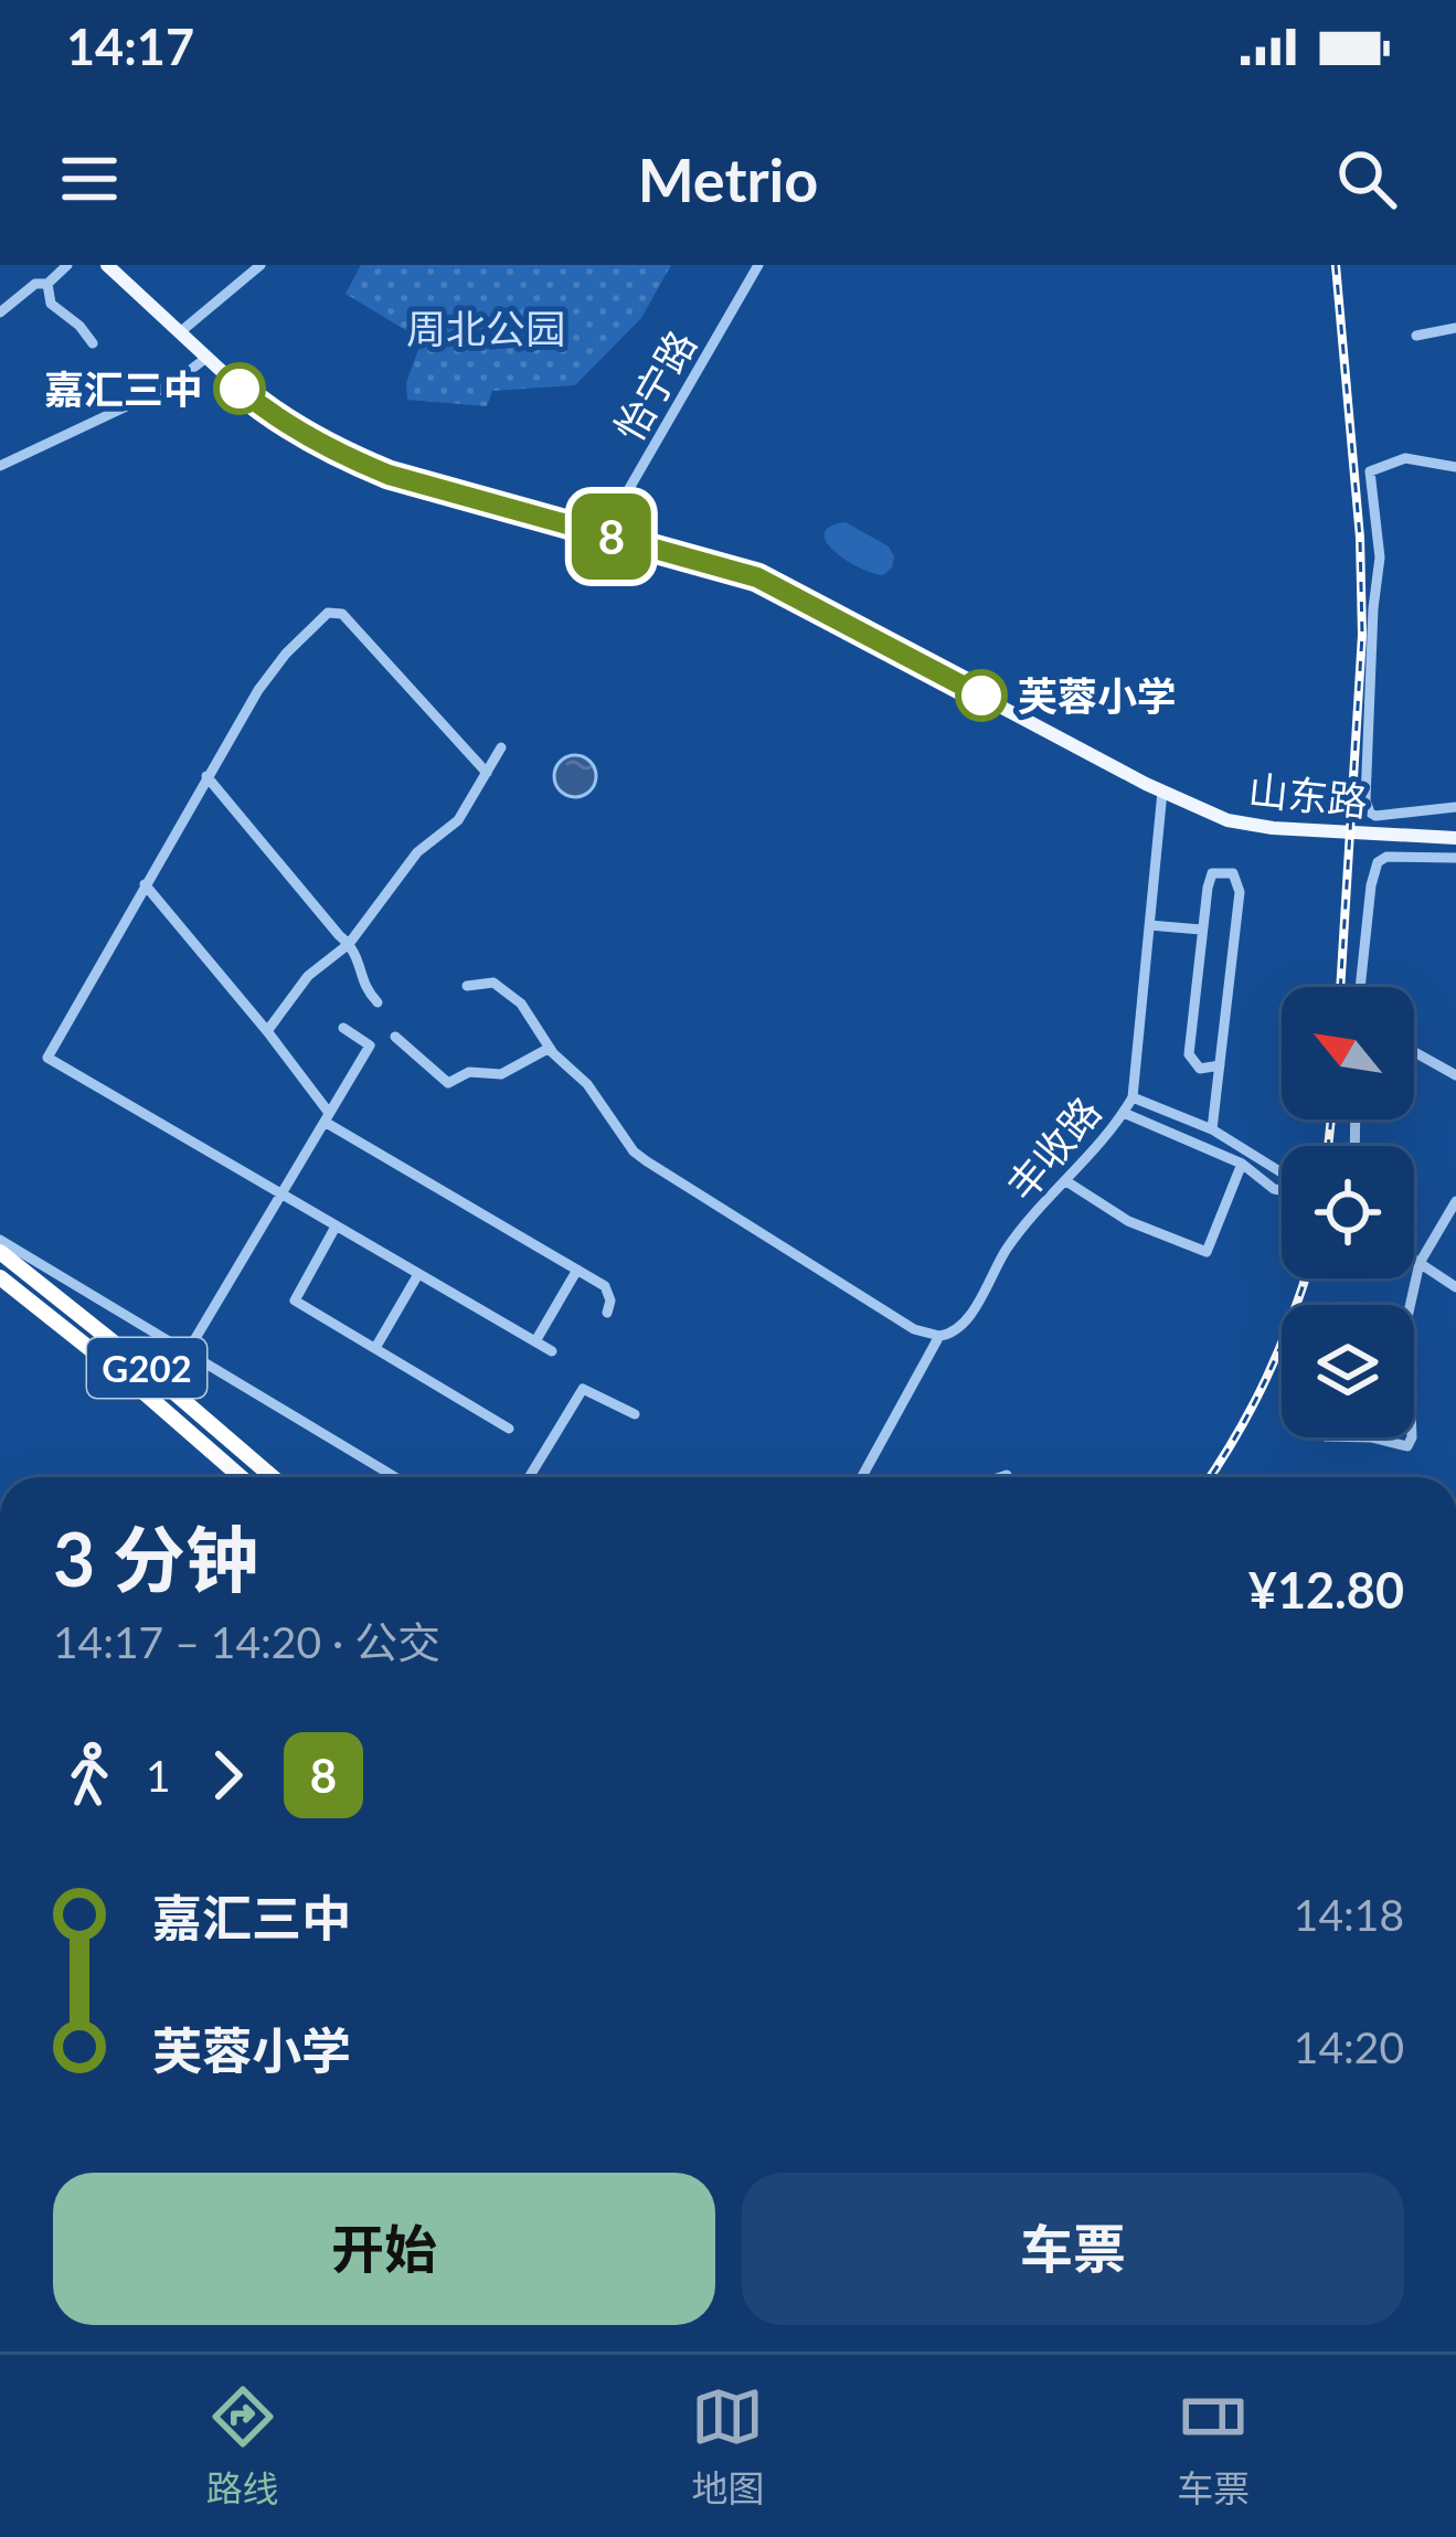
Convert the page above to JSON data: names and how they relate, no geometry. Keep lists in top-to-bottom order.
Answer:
{
  "streets": {
    "highway": ["G202"],
    "main road": ["山东路"],
    "street": ["怡宁路", "丰收路"]
  },
  "crossings": [
    ["怡宁路", "山东路"],
    ["山东路", "丰收路"]
  ],
  "parks": ["周北公园"],
  "places": ["嘉汇三中", "芙蓉小学"],
  "lines": ["bus line 8"],
  "north": "top left",
  "page": {
    "status": "14:17",
    "header": "Metrio",
    "on_map": "8",
    "heading": ["3 分钟", "14:17 – 14:20 · 公交", "¥12.80"],
    "legs": ["1", "8"],
    "list": [
      {
        "name": "嘉汇三中",
        "value": "14:18"
      },
      {
        "name": "芙蓉小学",
        "value": "14:20"
      }
    ],
    "buttons": ["开始", "车票"],
    "tabs": ["路线", "地图", "车票"]
  }
}
